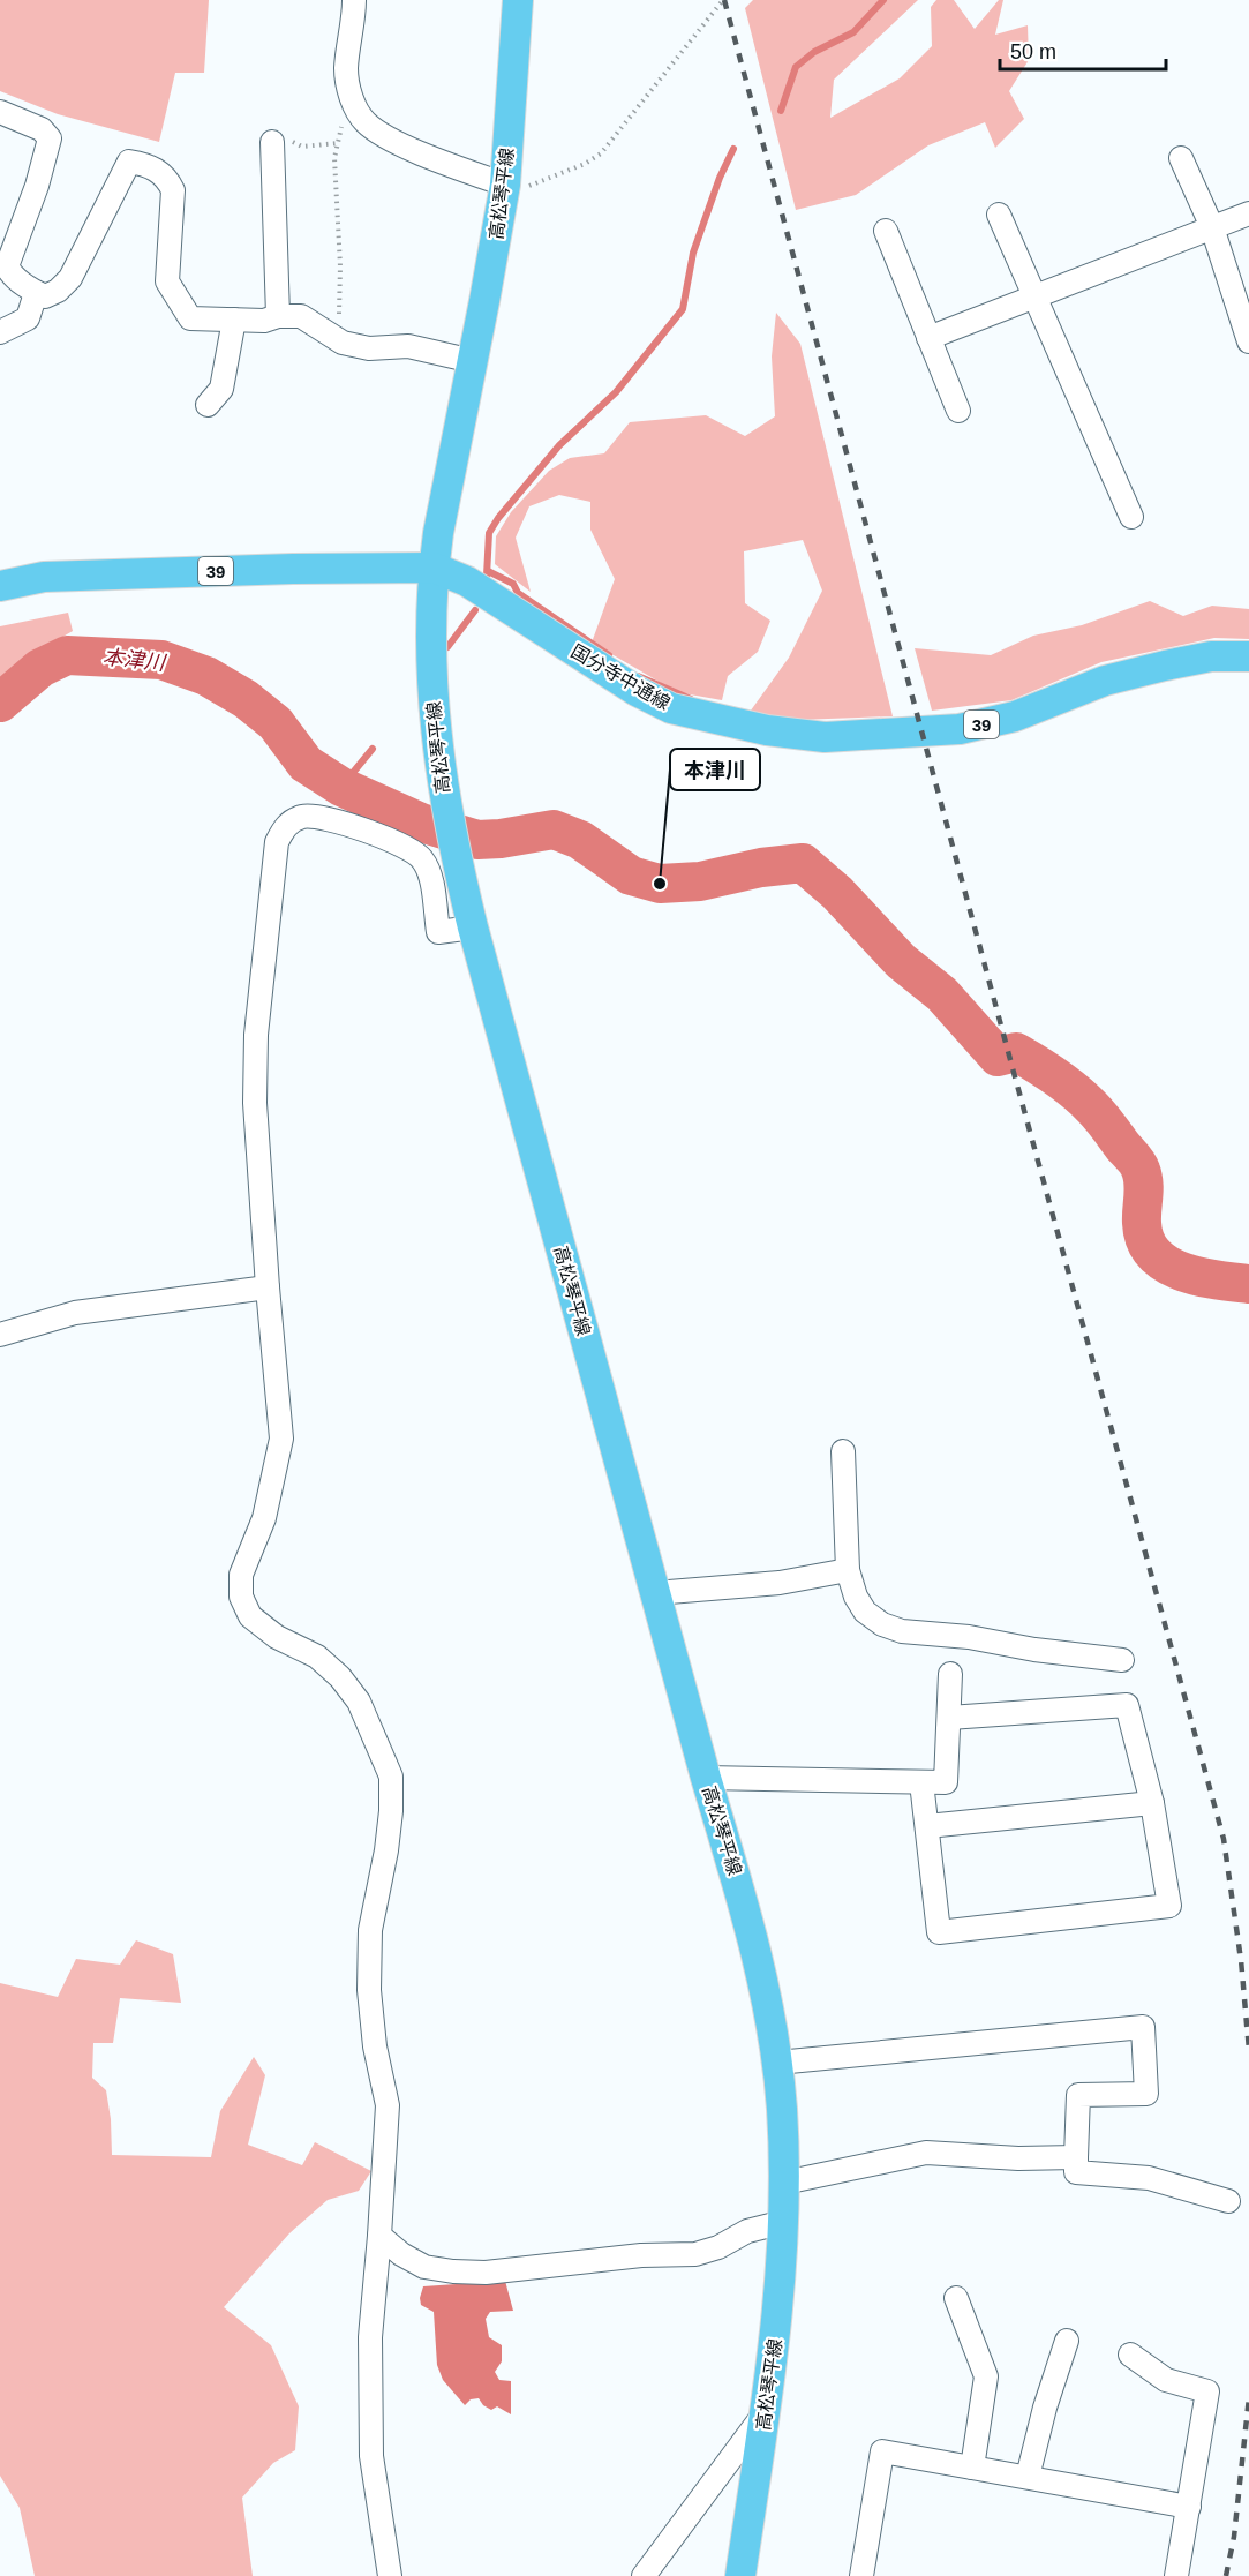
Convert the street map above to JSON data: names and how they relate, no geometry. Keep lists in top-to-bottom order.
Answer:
{
  "streets": {
    "main road": ["高松琴平線", "39", "国分寺中通線"]
  },
  "crossings": [
    ["高松琴平線", "国分寺中通線"]
  ],
  "water": ["本津川"],
  "places": ["本津川"],
  "scale_bar": "50 m"
}
